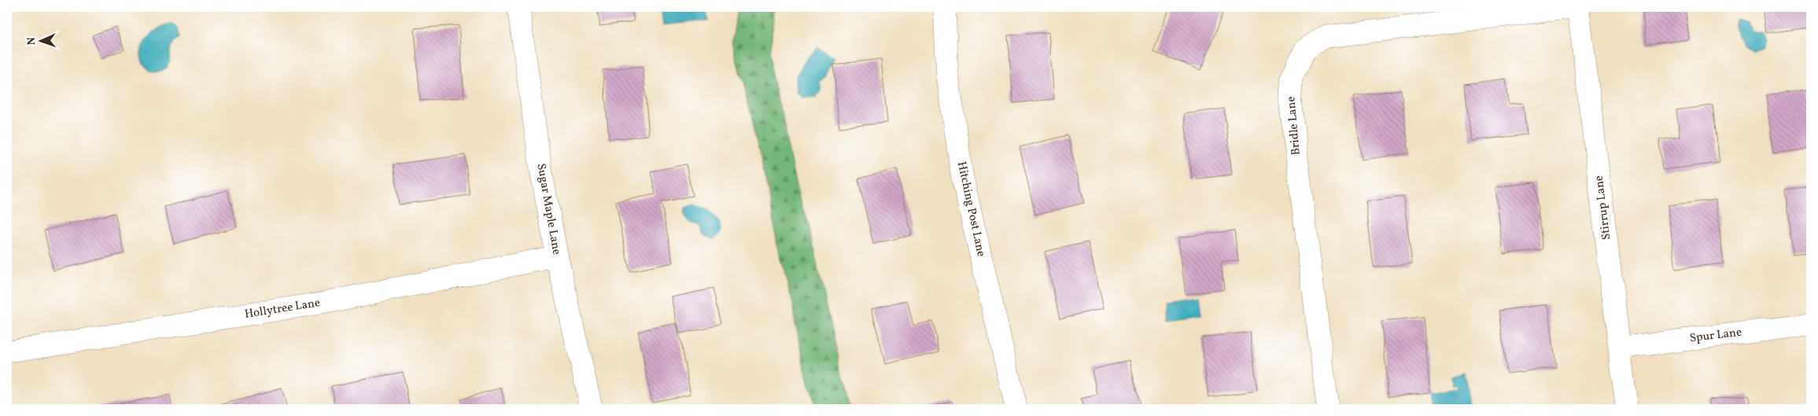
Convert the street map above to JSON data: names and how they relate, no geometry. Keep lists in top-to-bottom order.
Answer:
{
  "streets": {
    "street": [
      "Bridle Lane",
      "Stirrup Lane",
      "Sugar Maple Lane",
      "Hitching Post Lane",
      "Hollytree Lane",
      "Spur Lane"
    ]
  },
  "crossings": [
    ["Bridle Lane", "Stirrup Lane"],
    ["Stirrup Lane", "Spur Lane"],
    ["Sugar Maple Lane", "Hollytree Lane"]
  ],
  "north": "left"
}
